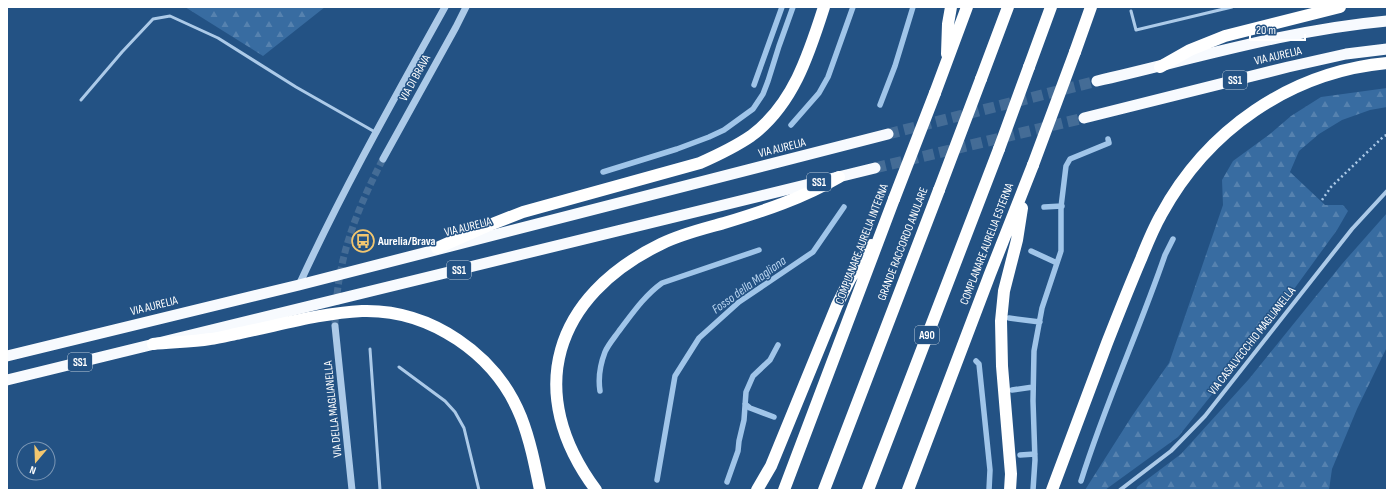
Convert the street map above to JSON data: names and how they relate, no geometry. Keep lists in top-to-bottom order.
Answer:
{
  "streets": {
    "highway": [
      "VIA AURELIA",
      "SS1",
      "COMPLANARE AURELIA INTERNA",
      "GRANDE RACCORDO ANULARE",
      "COMPLANARE AURELIA ESTERNA",
      "A90"
    ],
    "street": ["VIA DI BRAVA", "VIA CASALVECCHIO MAGLIANELLA", "VIA DELLA MAGLIANELLA"]
  },
  "water": ["Fosso della Magliana"],
  "places": {
    "bus stop": ["Aurelia/Brava"]
  },
  "scale_bar": "20 m",
  "north": "bottom"
}
